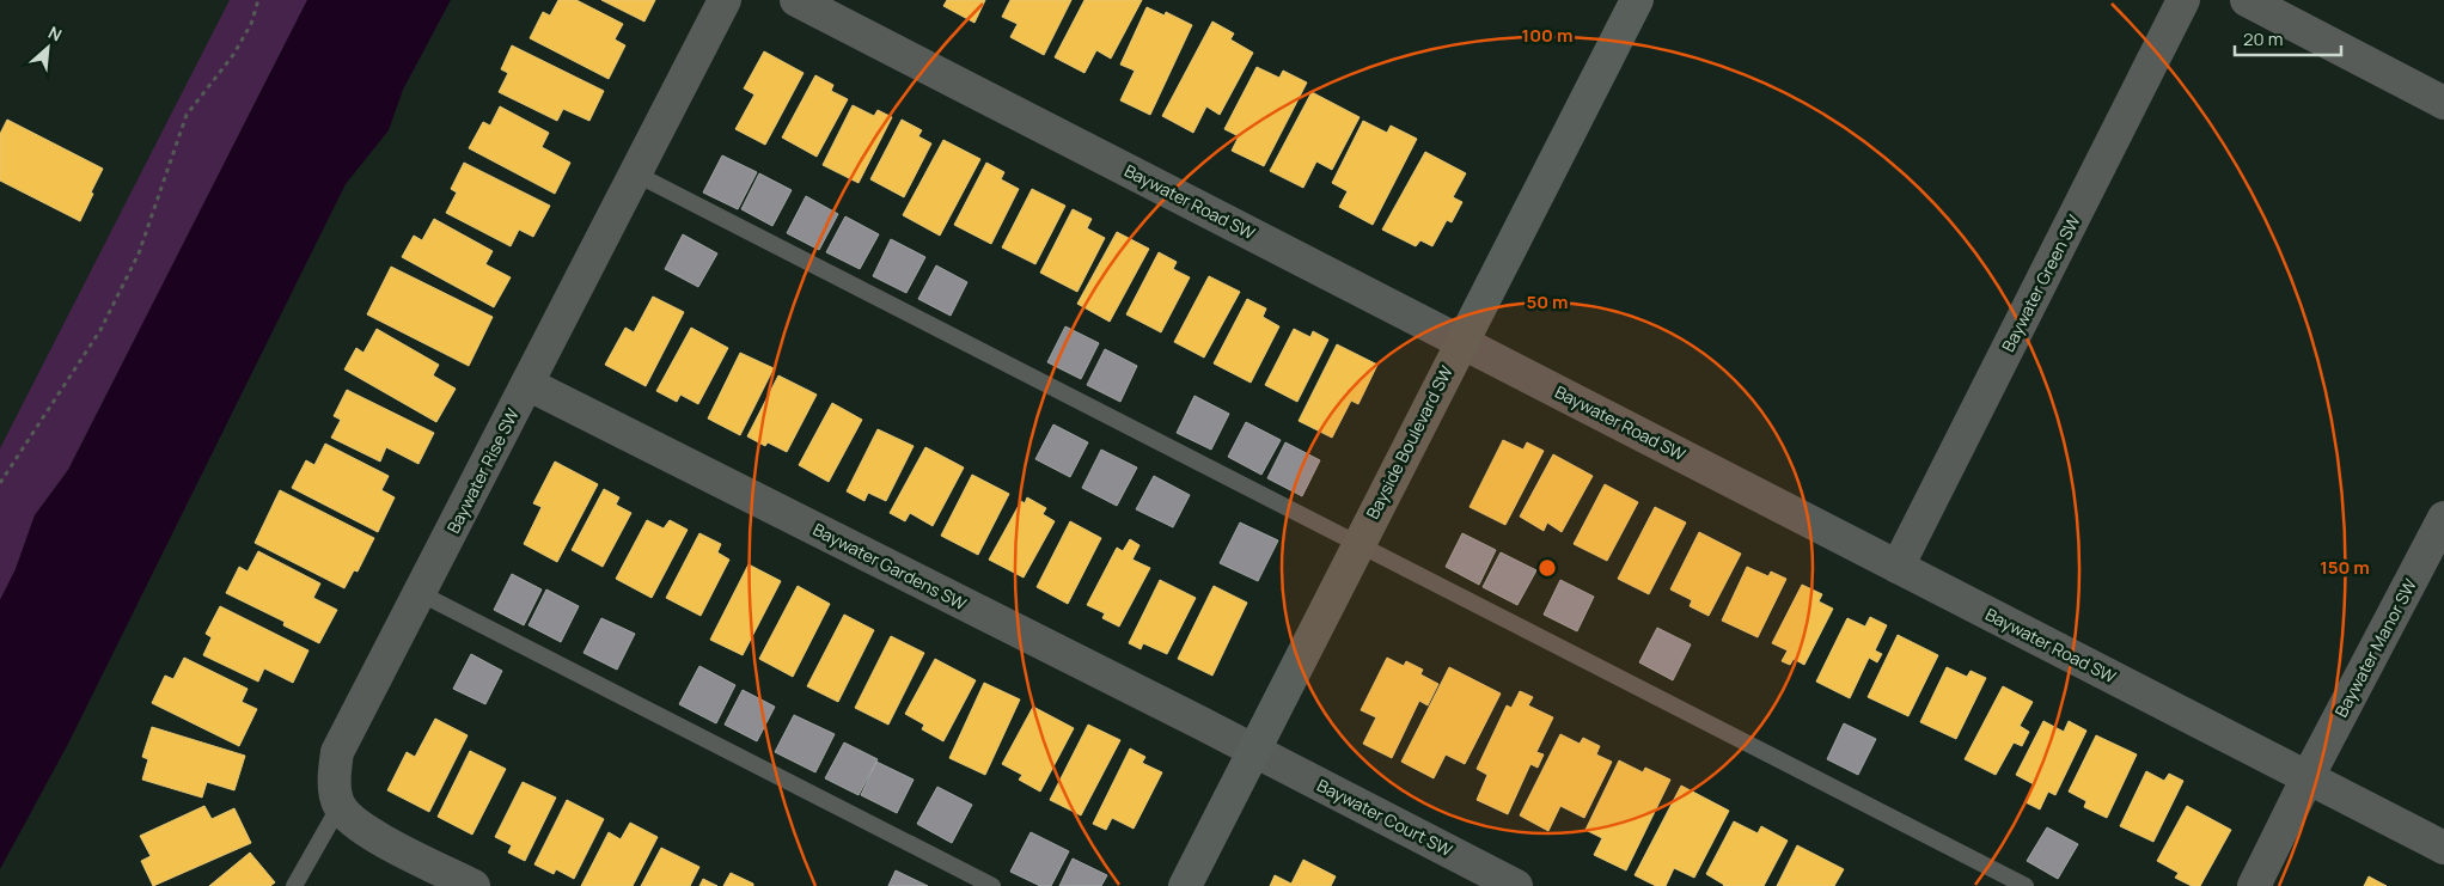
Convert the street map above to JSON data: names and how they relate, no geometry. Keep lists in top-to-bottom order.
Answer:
{
  "streets": {
    "street": [
      "Baywater Road SW",
      "Baywater Green SW",
      "Bayside Boulevard SW",
      "Baywater Rise SW",
      "Baywater Gardens SW",
      "Baywater Manor SW",
      "Baywater Court SW"
    ]
  },
  "crossings": [
    ["Baywater Road SW", "Baywater Green SW"],
    ["Baywater Road SW", "Bayside Boulevard SW"],
    ["Baywater Road SW", "Baywater Manor SW"],
    ["Bayside Boulevard SW", "Baywater Gardens SW"],
    ["Bayside Boulevard SW", "Baywater Court SW"],
    ["Baywater Rise SW", "Baywater Gardens SW"],
    ["Baywater Gardens SW", "Baywater Court SW"]
  ],
  "scale_bar": "20 m",
  "north": "top right",
  "rings": ["100 m", "50 m", "150 m"]
}
